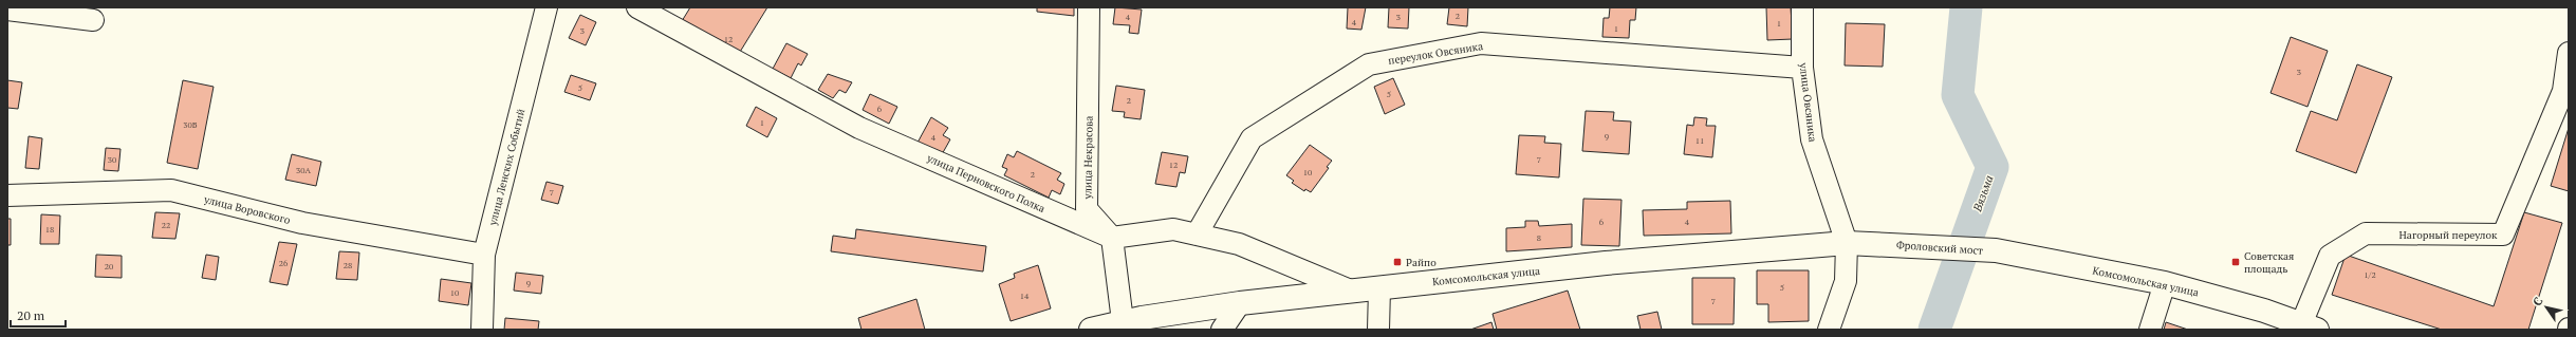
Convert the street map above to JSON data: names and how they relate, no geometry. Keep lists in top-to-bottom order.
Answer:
{
  "streets": {
    "main road": ["Фроловский мост", "Комсомольская улица"],
    "street": [
      "переулок Овсяника",
      "улица Овсяника",
      "улица Некрасова",
      "улица Ленских Событий",
      "улица Перновского Полка",
      "улица Воровского",
      "Нагорный переулок"
    ]
  },
  "crossings": [
    ["переулок Овсяника", "улица Овсяника"],
    ["улица Овсяника", "Комсомольская улица"],
    ["улица Некрасова", "улица Перновского Полка"],
    ["улица Ленских Событий", "улица Воровского"],
    ["Нагорный переулок", "Комсомольская улица"],
    ["Фроловский мост", "Комсомольская улица"]
  ],
  "water": ["Вязьма"],
  "places": {
    "transit": ["Райпо", "Советская площадь"]
  },
  "house_numbers": [
    "2",
    "4",
    "3",
    "4",
    "1",
    "1",
    "3",
    "12",
    "3",
    "5",
    "5",
    "2",
    "6",
    "1",
    "30Б",
    "9",
    "4",
    "11",
    "30",
    "7",
    "12",
    "30А",
    "10",
    "2",
    "7",
    "6",
    "4",
    "22",
    "18",
    "8",
    "26",
    "28",
    "20",
    "1/2",
    "9",
    "5",
    "10",
    "14",
    "7"
  ],
  "scale_bar": "20 m",
  "north": "top left"
}
